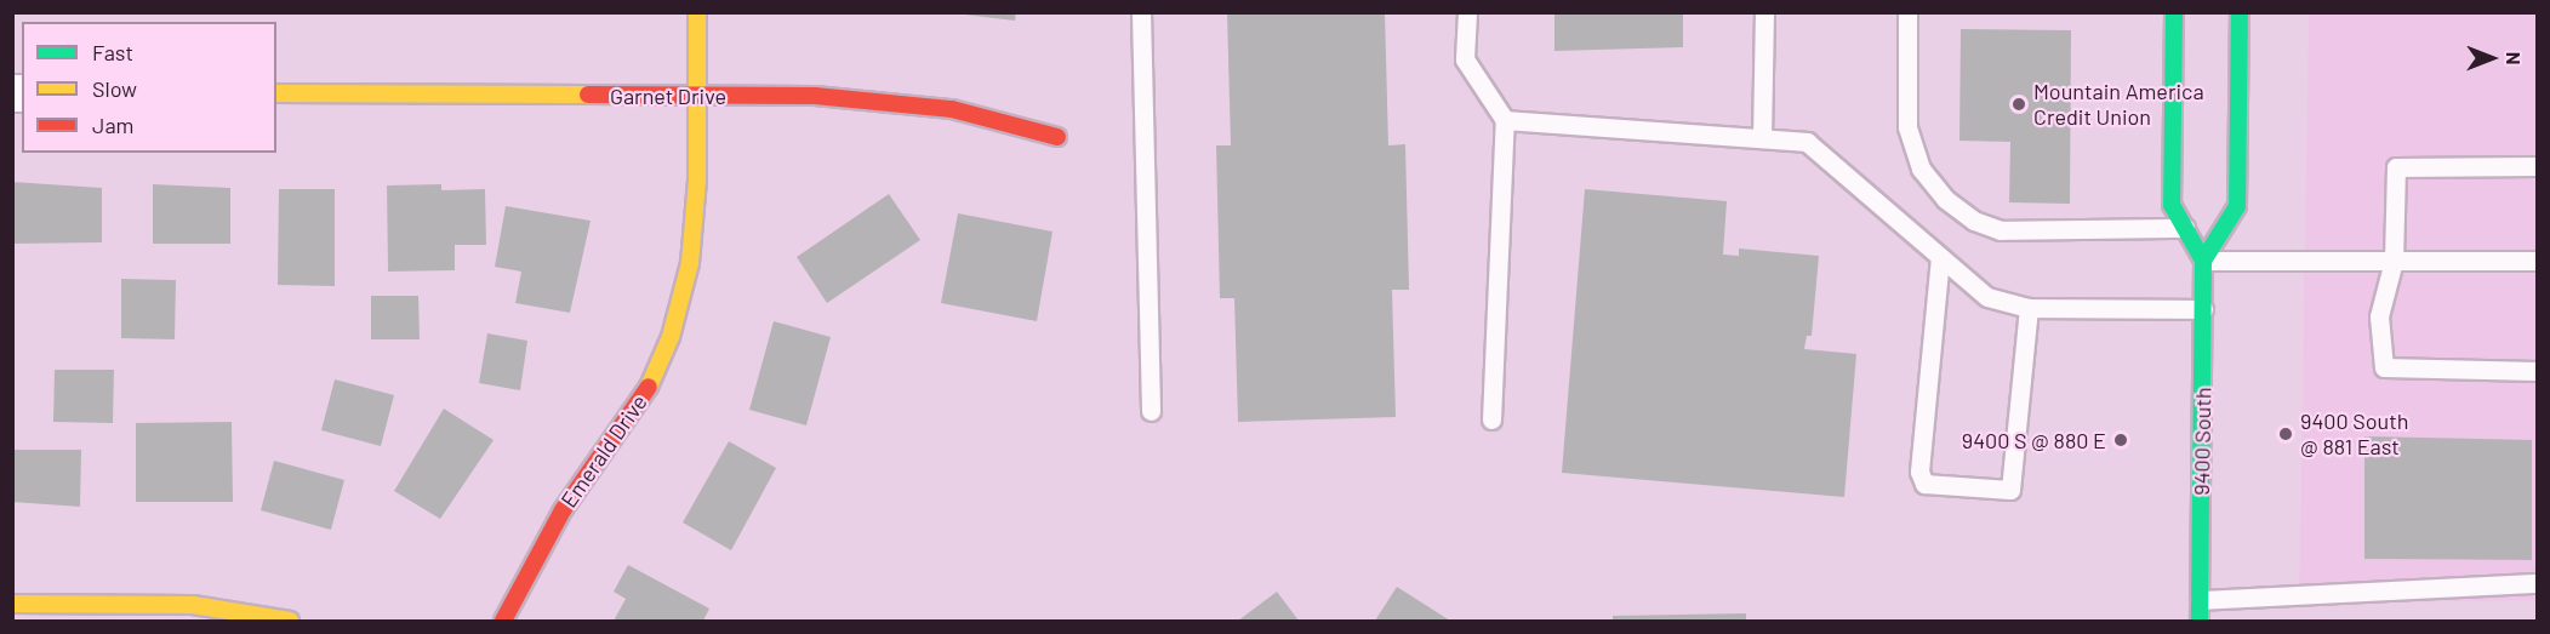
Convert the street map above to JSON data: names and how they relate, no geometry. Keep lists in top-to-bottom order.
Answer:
{
  "streets": {
    "street": ["Garnet Drive", "9400 South", "Emerald Drive"]
  },
  "crossings": [
    ["Garnet Drive", "Emerald Drive"]
  ],
  "places": ["Mountain America Credit Union", "9400 South @ 881 East", "9400 S @ 880 E"],
  "legend": ["Fast", "Slow", "Jam"],
  "north": "right"
}
